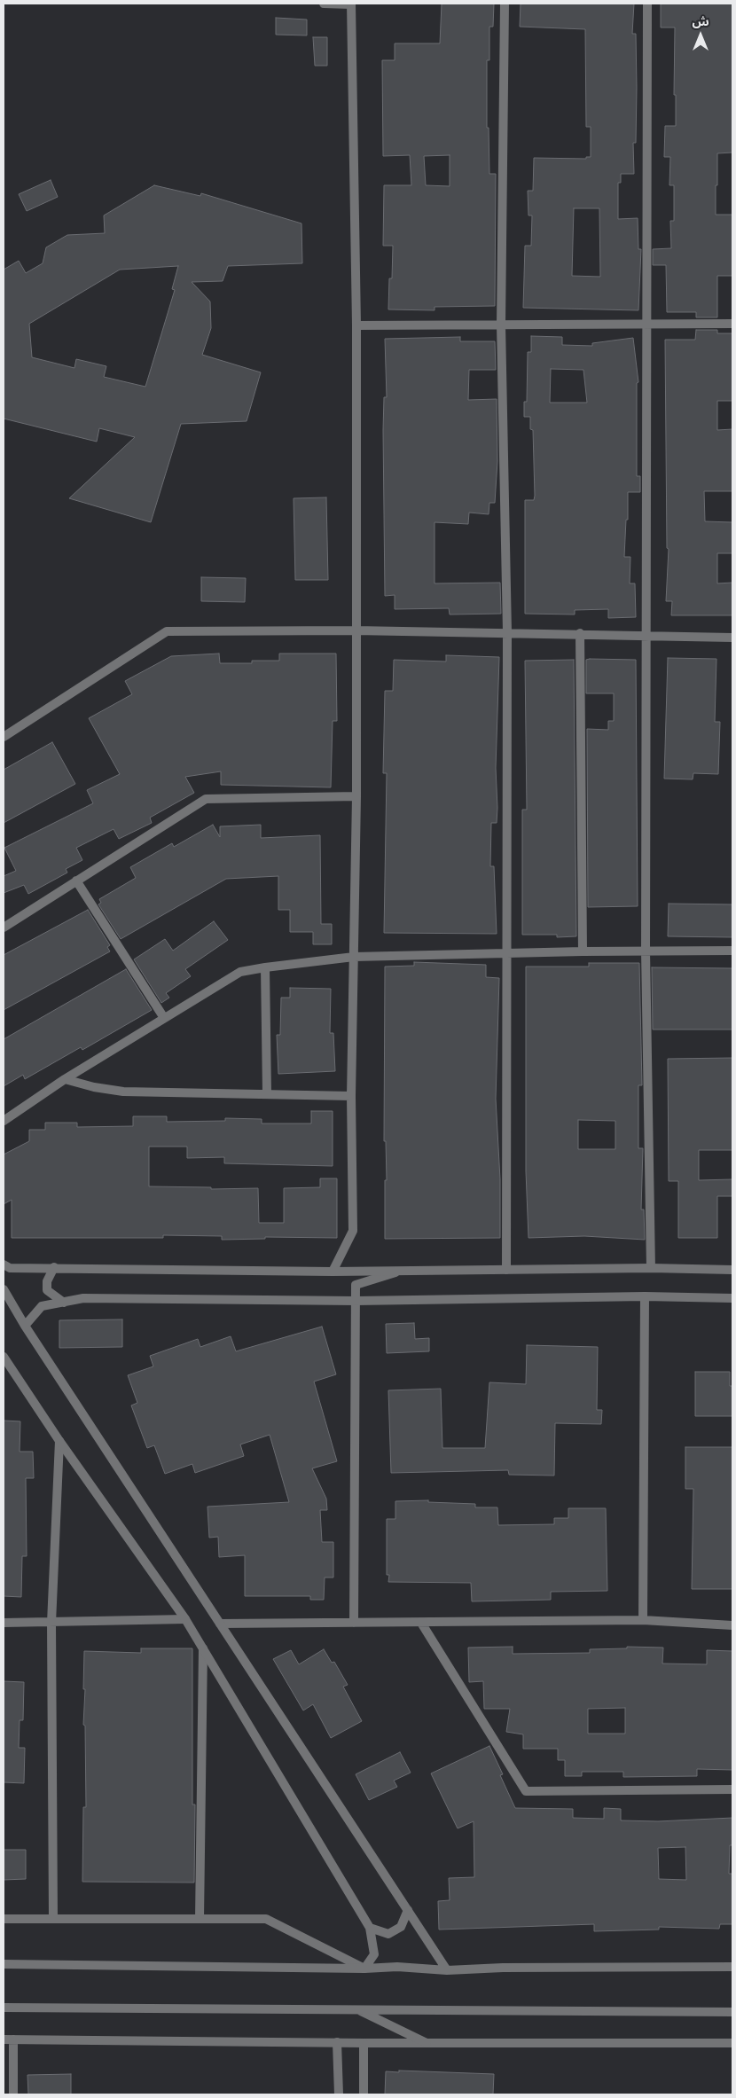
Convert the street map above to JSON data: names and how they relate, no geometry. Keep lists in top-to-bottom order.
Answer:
{
  "north": "top"
}
